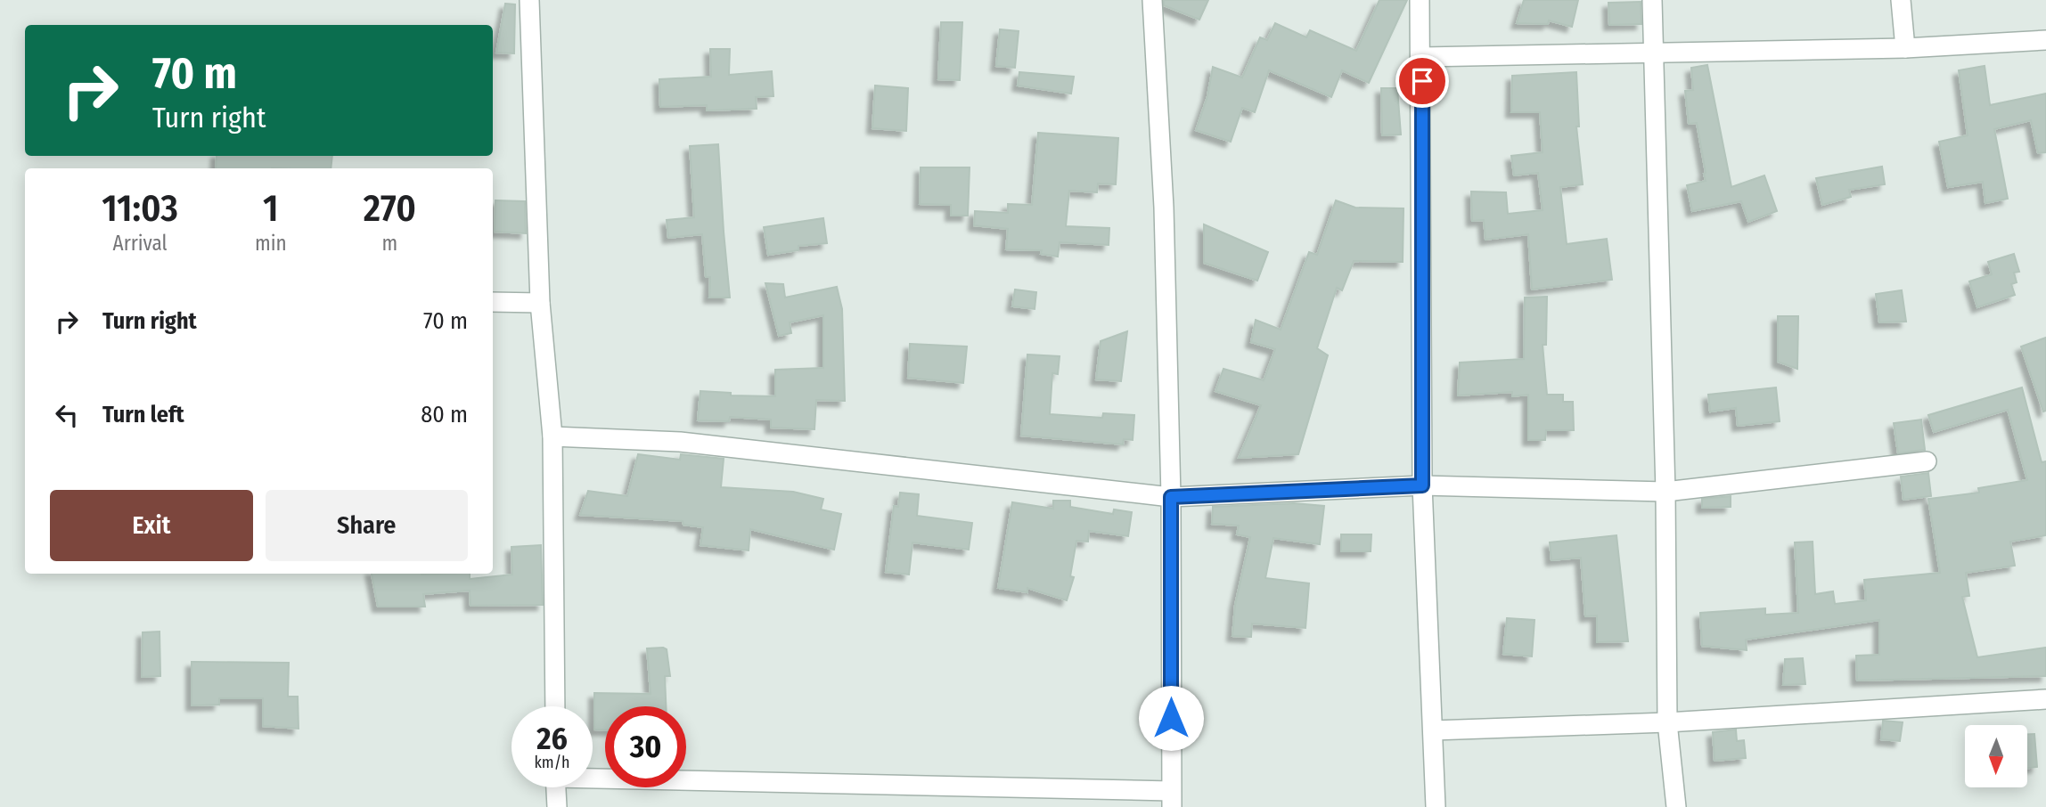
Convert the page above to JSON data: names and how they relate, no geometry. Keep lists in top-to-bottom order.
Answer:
{
  "north": "bottom",
  "page": {
    "turn": ["70 m", "Turn right"],
    "eta": [
      "11:03",
      "Arrival",
      "1",
      "min",
      "270",
      "m"
    ],
    "list": [
      {
        "name": "Turn right",
        "value": "70 m"
      },
      {
        "name": "Turn left",
        "value": "80 m"
      }
    ],
    "buttons": ["Exit", "Share"],
    "speed": "26 km/h",
    "limit": "30"
  }
}
